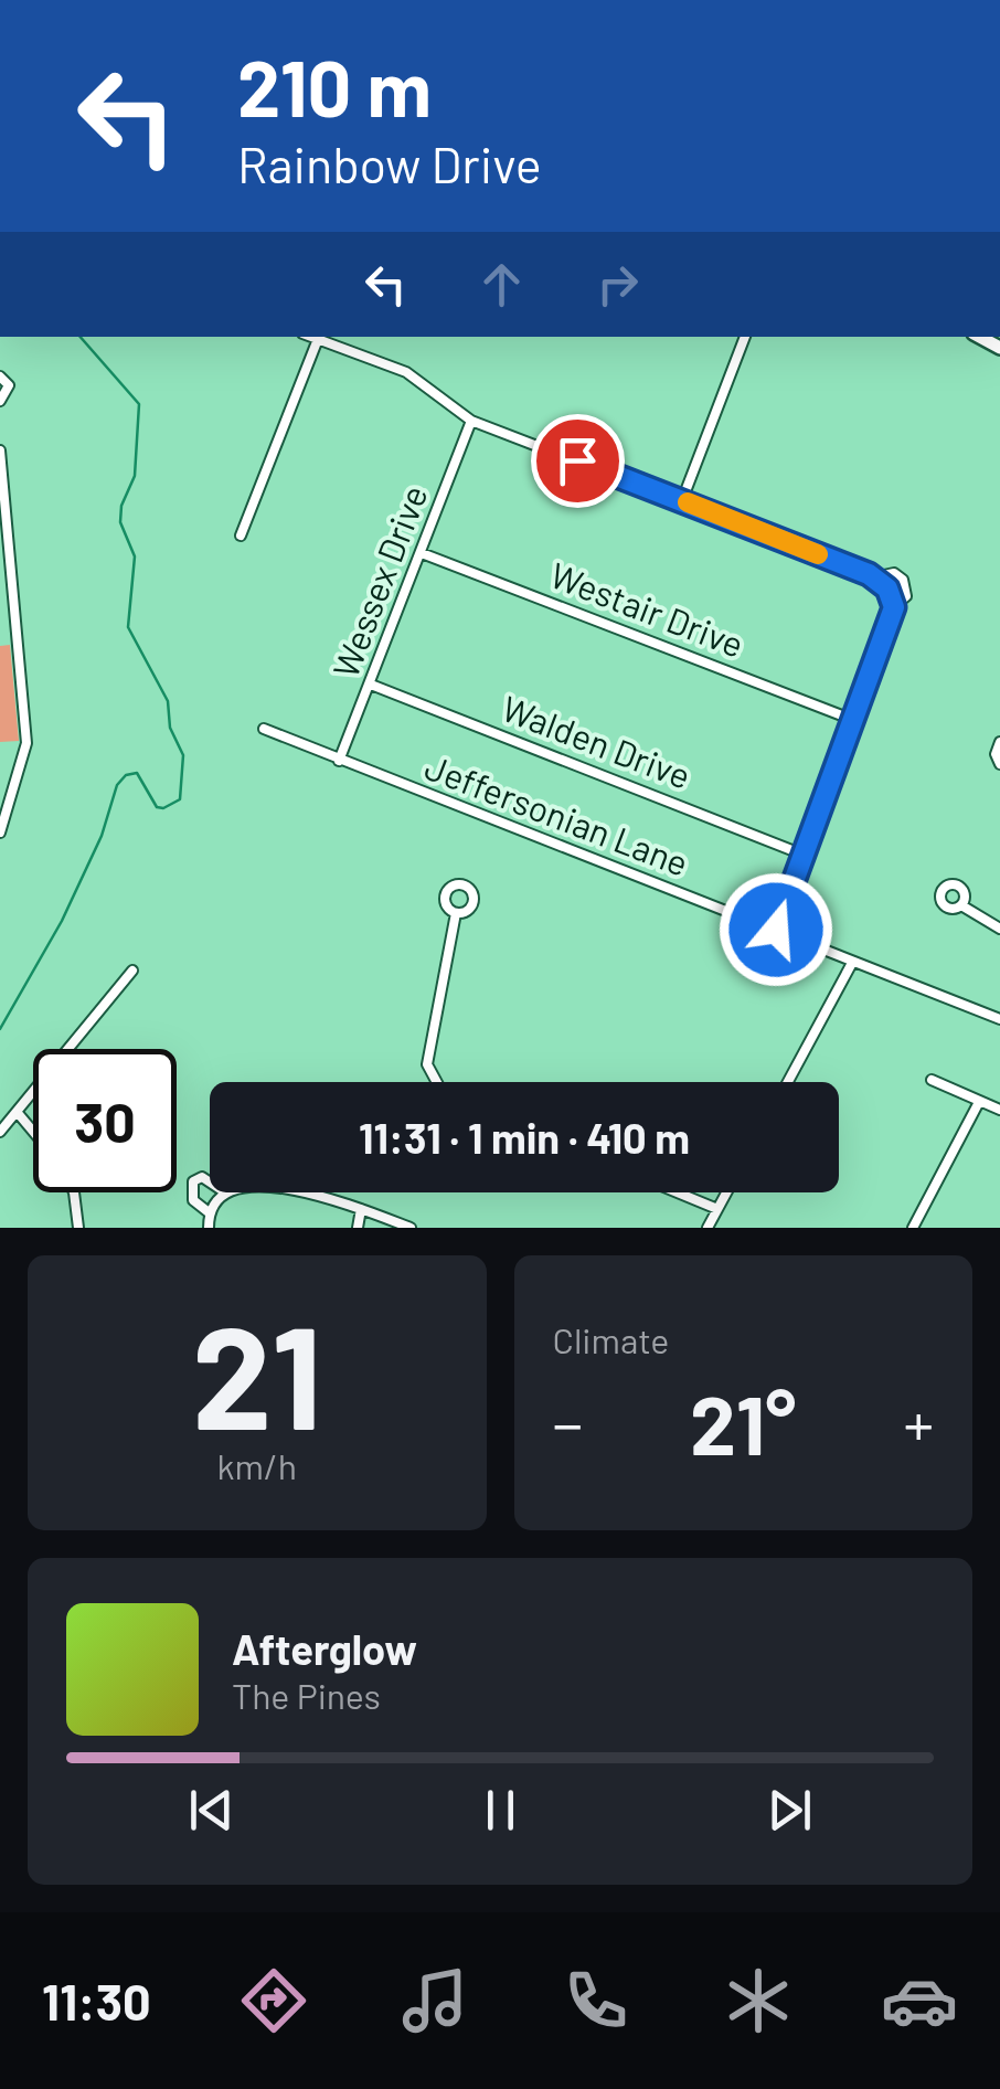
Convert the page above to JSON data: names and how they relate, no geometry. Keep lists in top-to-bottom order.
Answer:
{
  "streets": {
    "street": [
      "Wessex Drive",
      "Westair Drive",
      "Walden Drive",
      "Jeffersonian Lane"
    ]
  },
  "crossings": [
    ["Wessex Drive", "Westair Drive"],
    ["Wessex Drive", "Walden Drive"],
    ["Wessex Drive", "Jeffersonian Lane"]
  ],
  "page": {
    "turn": ["210 m", "Rainbow Drive"],
    "limit": "30",
    "trip": "11:31 · 1 min · 410 m",
    "tile": [
      ["21", "km/h"],
      "Climate"
    ],
    "heat": ["−", "21°", "+"],
    "song": ["Afterglow", "The Pines"],
    "tabs": "11:30"
  }
}
